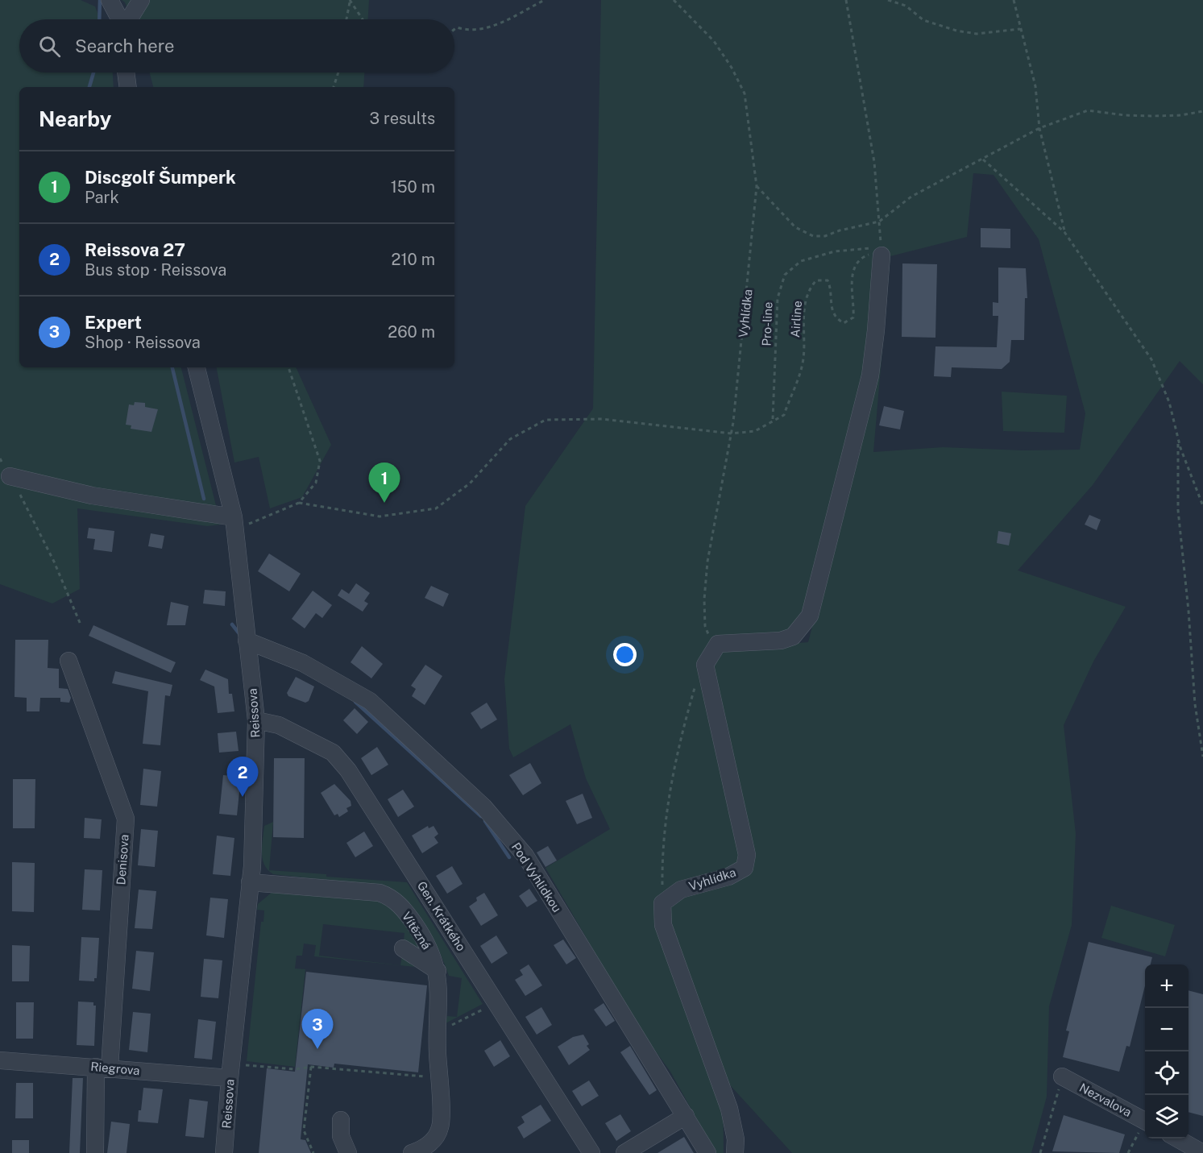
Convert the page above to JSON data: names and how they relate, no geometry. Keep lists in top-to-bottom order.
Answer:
{
  "streets": {
    "street": [
      "Vyhlídka",
      "Reissova",
      "Denisova",
      "Pod Vyhlídkou",
      "Gen. Krátkého",
      "Vítězná",
      "Riegrova",
      "Nezvalova"
    ],
    "path": ["Airline", "Pro-line"]
  },
  "crossings": [
    ["Airline", "Pro-line"],
    ["Reissova", "Pod Vyhlídkou"],
    ["Reissova", "Gen. Krátkého"],
    ["Reissova", "Vítězná"],
    ["Reissova", "Riegrova"],
    ["Denisova", "Riegrova"]
  ],
  "page": {
    "search": "Search here",
    "heading": ["Nearby", "3 results"],
    "list": [
      {
        "mark": "1",
        "name": "Discgolf Šumperk",
        "note": "Park",
        "value": "150 m"
      },
      {
        "mark": "2",
        "name": "Reissova 27",
        "note": "Bus stop · Reissova",
        "value": "210 m"
      },
      {
        "mark": "3",
        "name": "Expert",
        "note": "Shop · Reissova",
        "value": "260 m"
      }
    ],
    "pins": ["1", "2", "3"],
    "map_buttons": ["+", "−"]
  }
}
